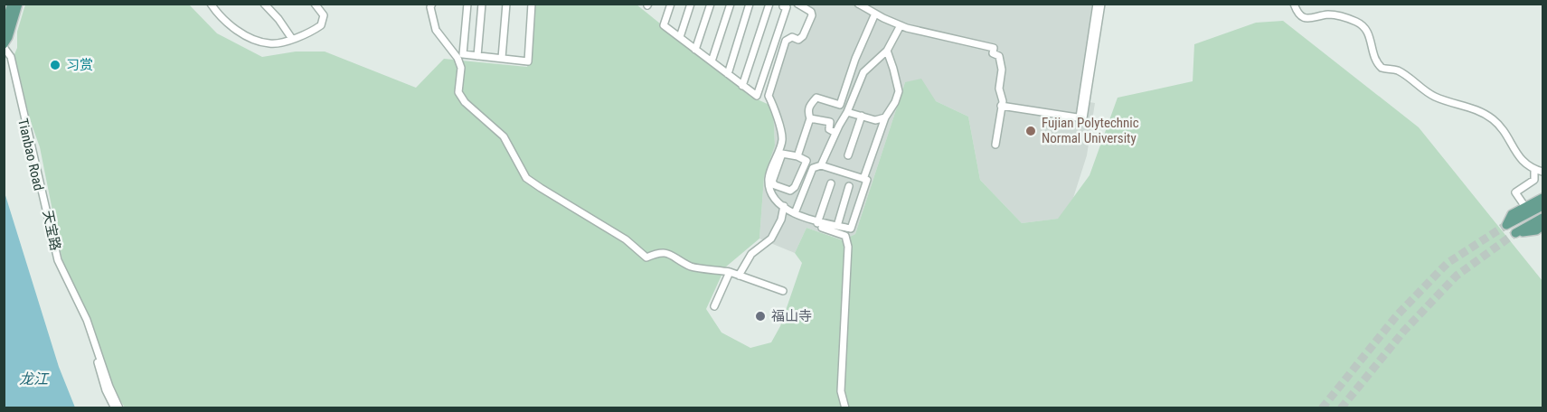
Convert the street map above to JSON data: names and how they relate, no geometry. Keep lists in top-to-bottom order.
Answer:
{
  "streets": {
    "street": ["Tianbao Road", "天宝路"]
  },
  "water": ["龙江"],
  "places": ["习赏", "Fujian Polytechnic Normal University", "福山寺"]
}
